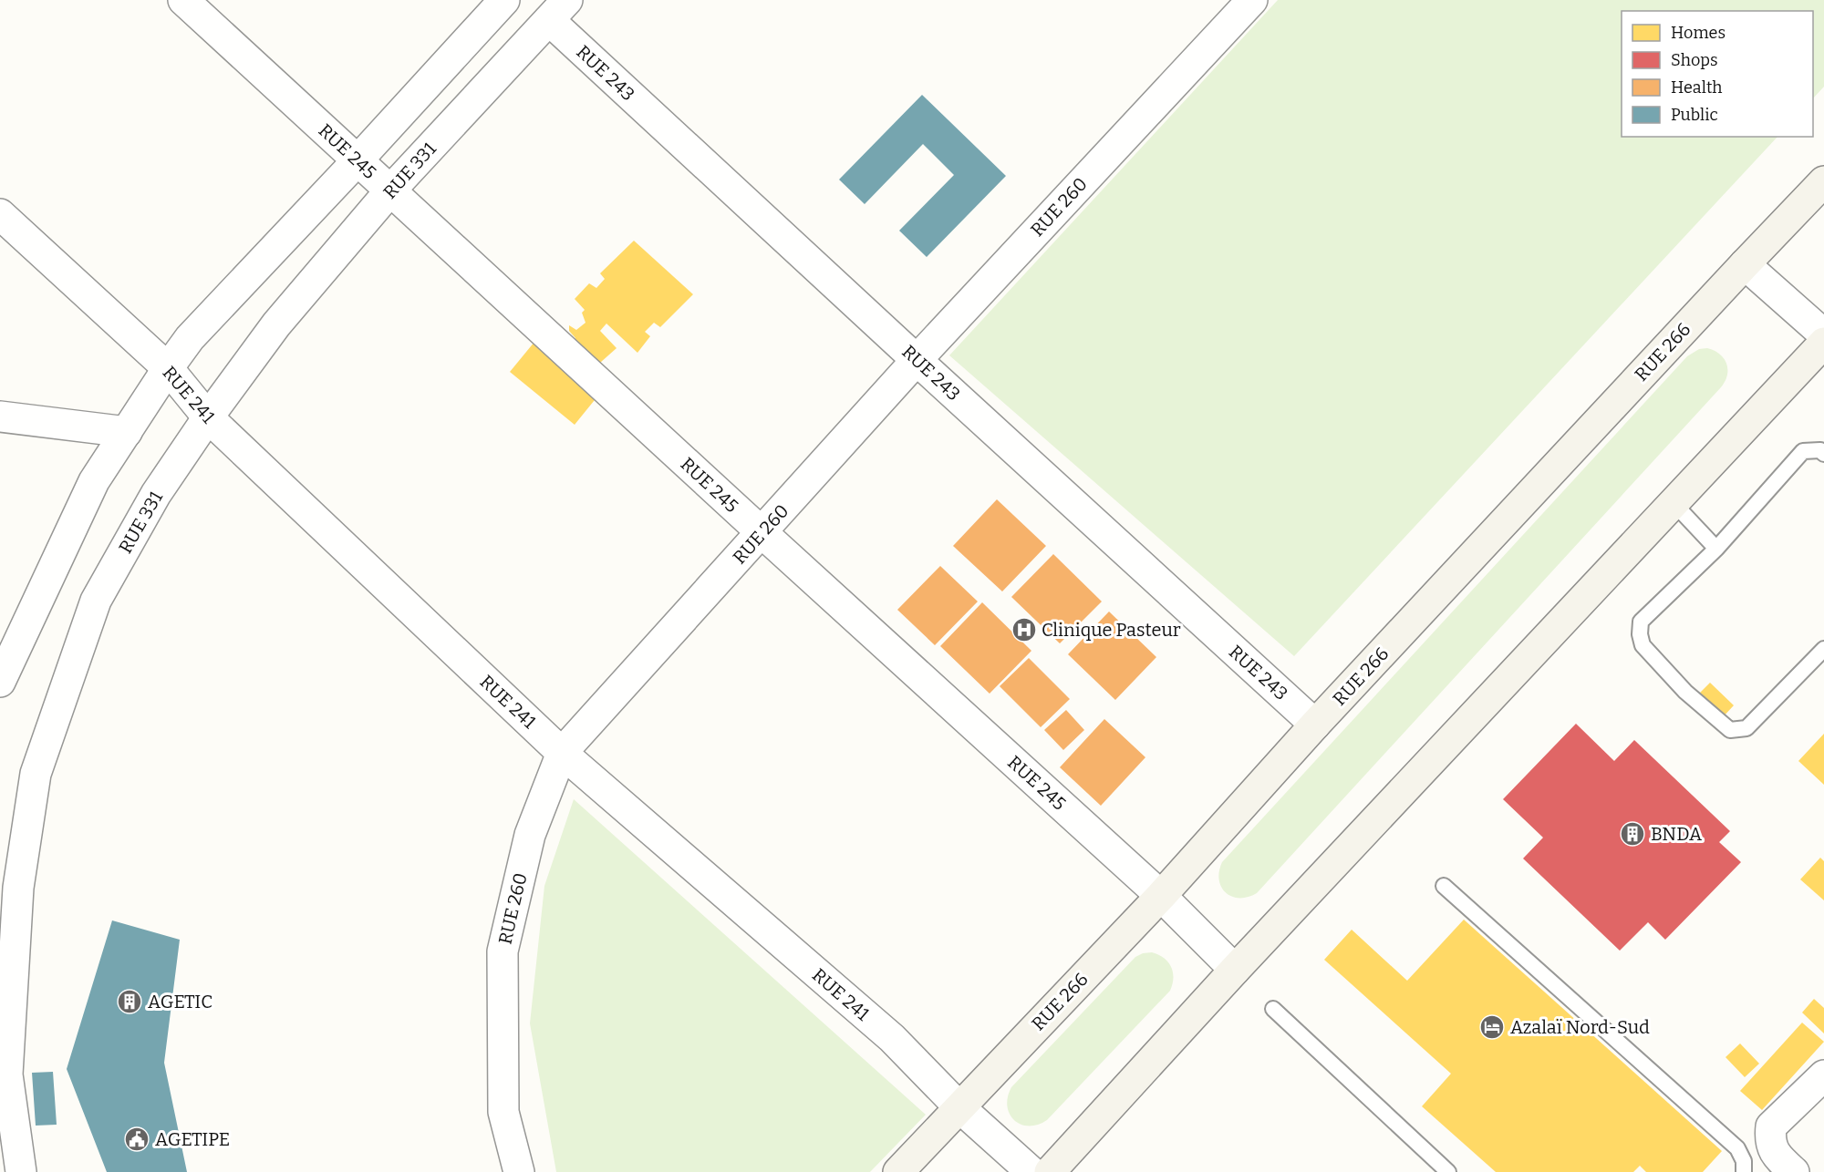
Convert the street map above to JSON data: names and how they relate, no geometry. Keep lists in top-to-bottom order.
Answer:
{
  "streets": {
    "main road": ["RUE 266"],
    "street": [
      "RUE 243",
      "RUE 245",
      "RUE 331",
      "RUE 260",
      "RUE 241"
    ]
  },
  "crossings": [
    ["RUE 243", "RUE 331"],
    ["RUE 243", "RUE 260"],
    ["RUE 243", "RUE 266"],
    ["RUE 245", "RUE 331"],
    ["RUE 245", "RUE 260"],
    ["RUE 245", "RUE 266"],
    ["RUE 331", "RUE 241"],
    ["RUE 260", "RUE 241"],
    ["RUE 266", "RUE 241"]
  ],
  "places": {
    "hospital": ["Clinique Pasteur"],
    "building": ["BNDA", "AGETIC"],
    "hotel": ["Azalaï Nord-Sud"],
    "public building": ["AGETIPE"]
  },
  "legend": [
    "Homes",
    "Shops",
    "Health",
    "Public"
  ]
}
